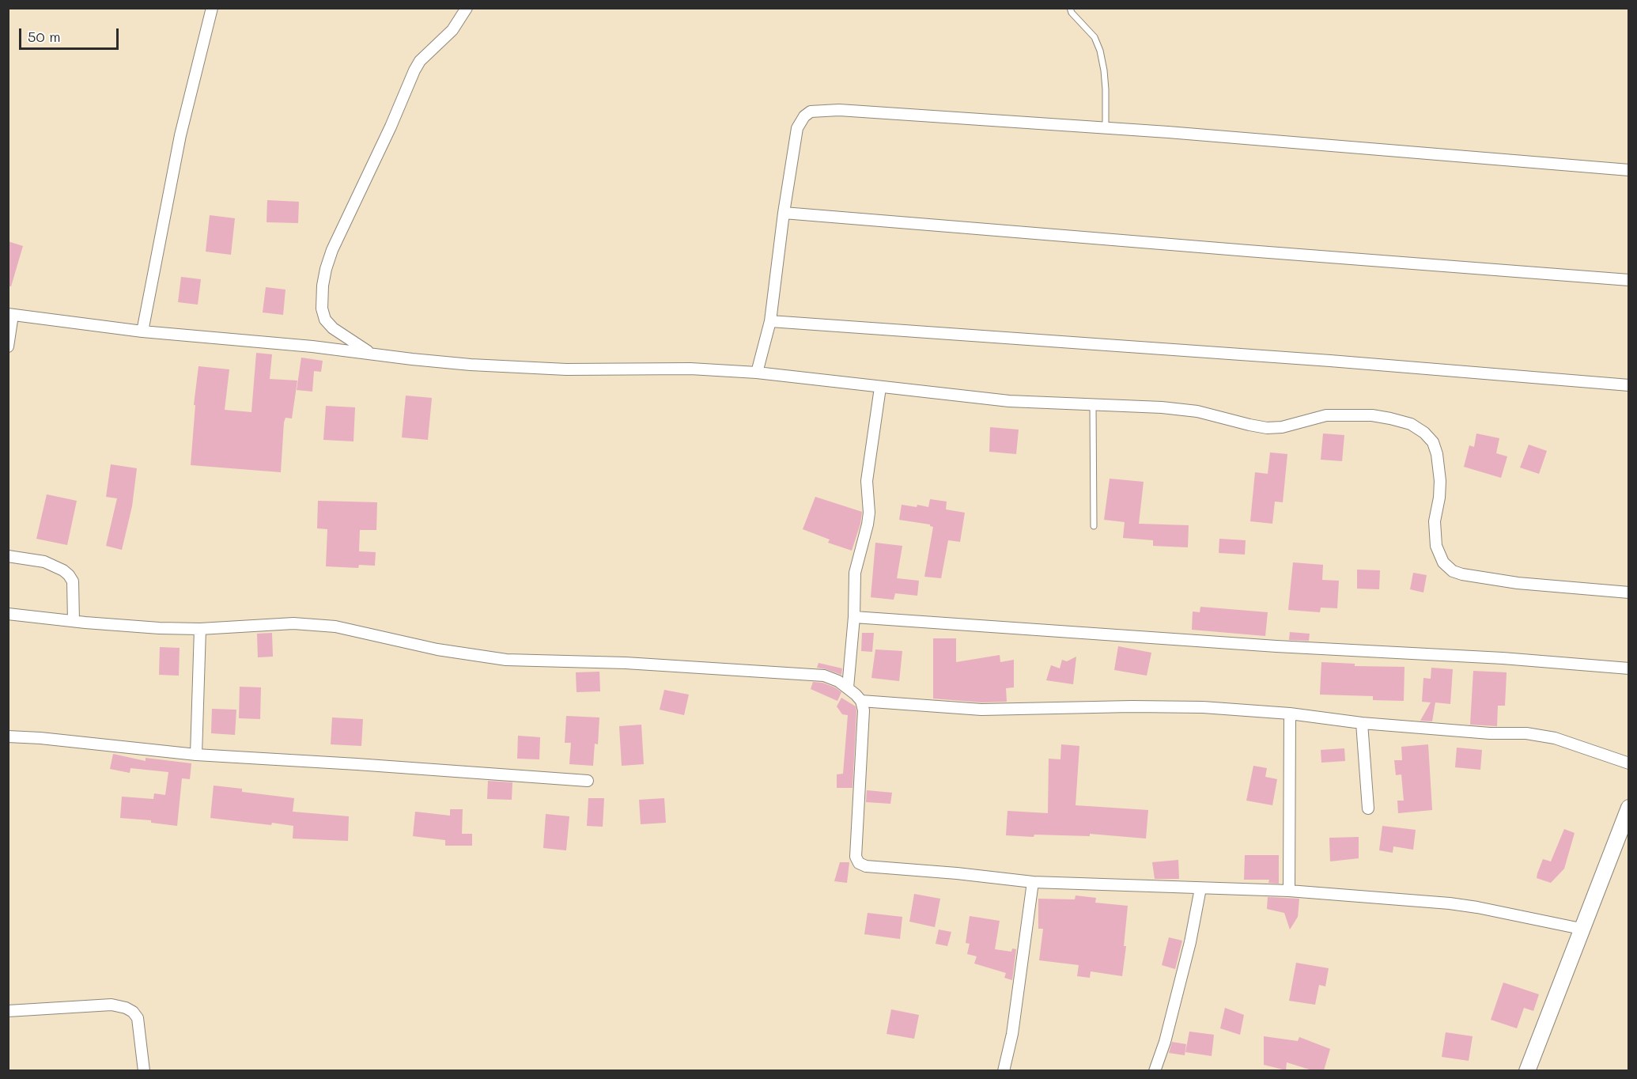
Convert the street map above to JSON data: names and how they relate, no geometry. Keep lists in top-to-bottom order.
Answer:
{
  "scale_bar": "50 m"
}
